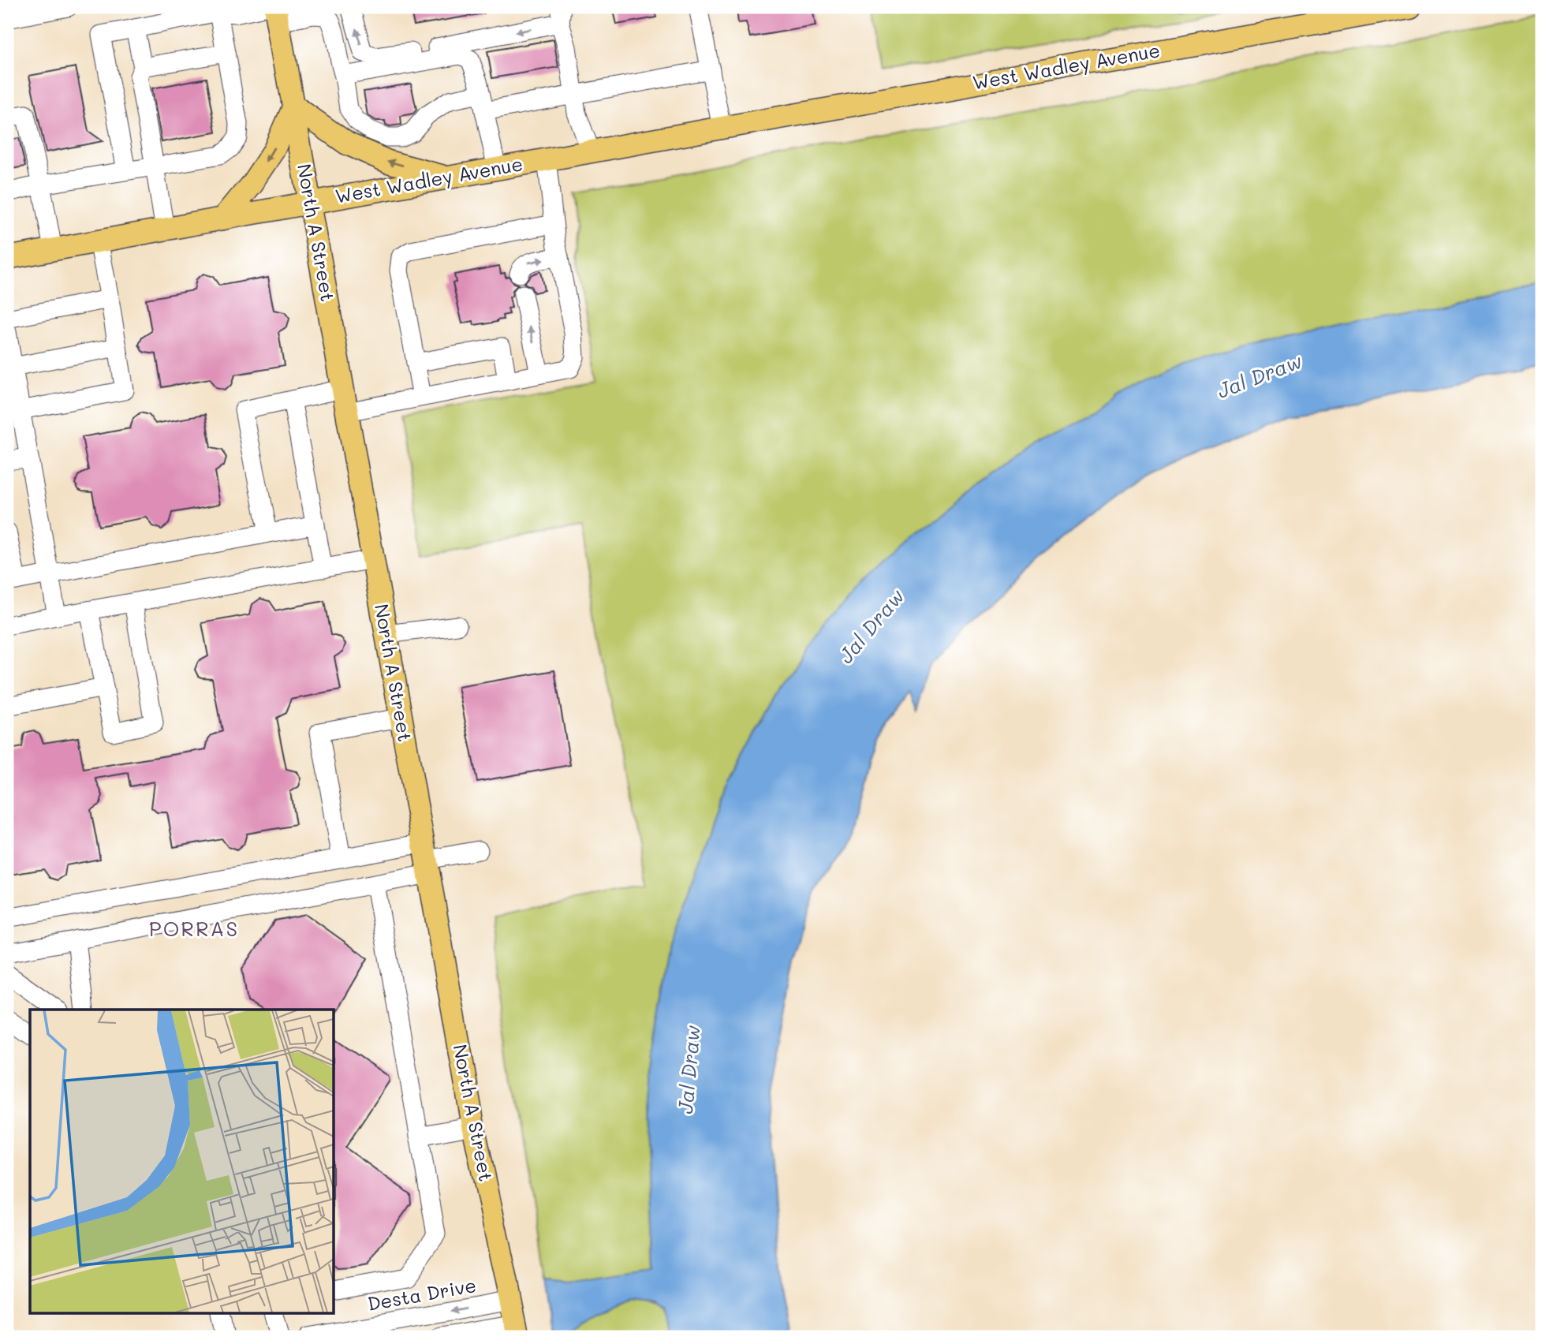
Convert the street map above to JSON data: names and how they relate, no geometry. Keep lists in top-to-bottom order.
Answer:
{
  "streets": {
    "main road": ["West Wadley Avenue", "North A Street"],
    "street": ["Desta Drive"]
  },
  "crossings": [
    ["West Wadley Avenue", "North A Street"],
    ["North A Street", "Desta Drive"]
  ],
  "districts": ["PORRAS"],
  "water": ["Jal Draw"]
}
